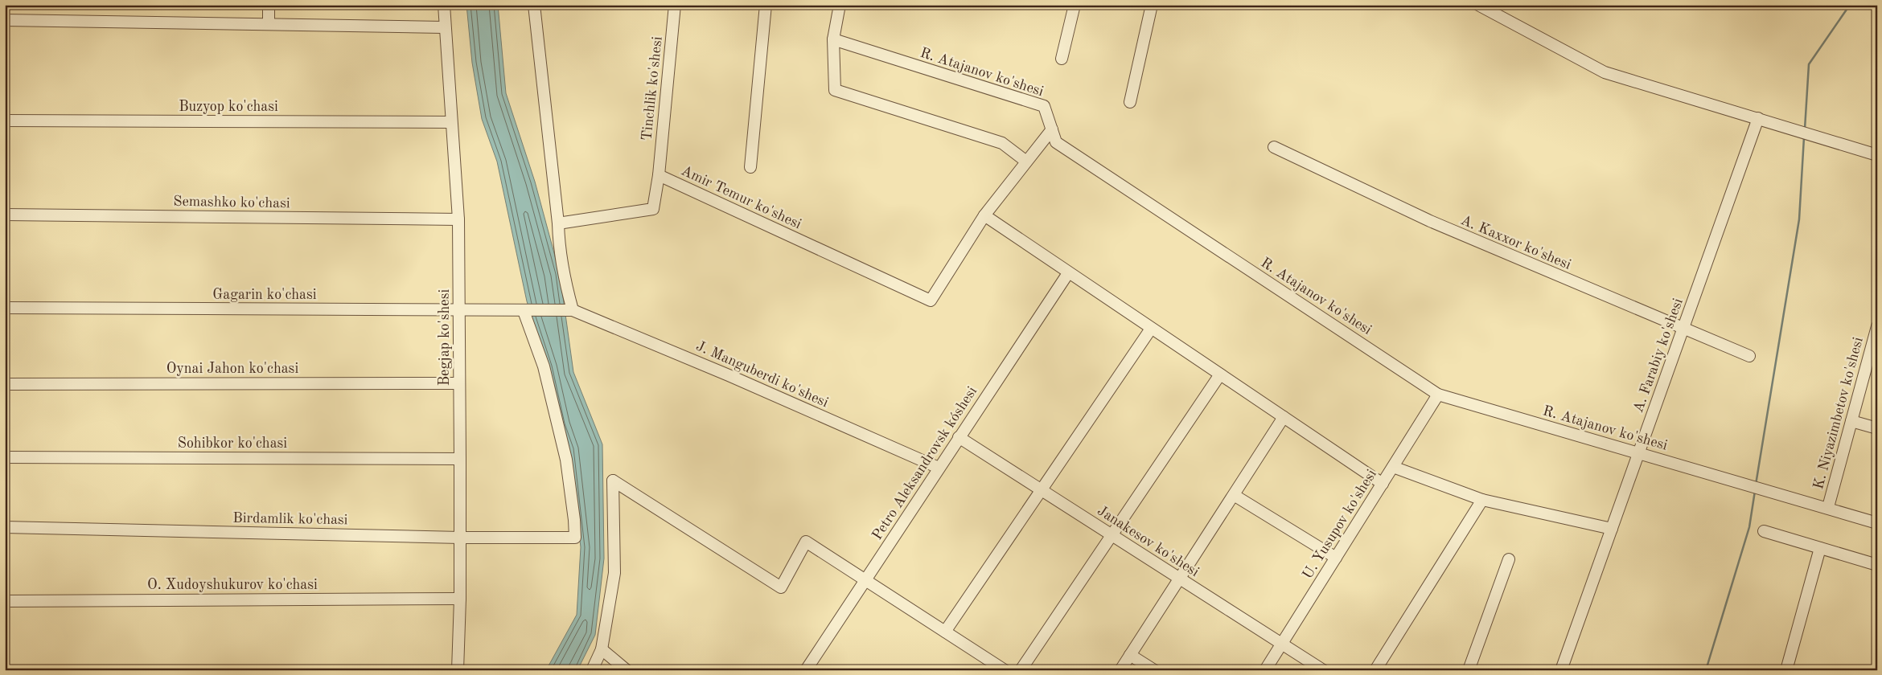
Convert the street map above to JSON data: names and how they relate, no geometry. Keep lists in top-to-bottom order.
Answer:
{
  "streets": {
    "street": [
      "R. Atajanov ko'shesi",
      "Tinchlik ko'shesi",
      "Buzyop ko'chasi",
      "Amir Temur ko'shesi",
      "Semashko ko'chasi",
      "A. Kaxxor ko'shesi",
      "Gagarin ko'chasi",
      "Begjap ko'shesi",
      "A. Farabiy ko'shesi",
      "Oynai Jahon ko'chasi",
      "J. Manguberdi ko'shesi",
      "K. Niyazimbetov ko'shesi",
      "Sohibkor ko'chasi",
      "Petro Aleksandrovsk kóshesi",
      "Birdamlik ko'chasi",
      "U. Yusupov ko'shesi",
      "Janakesov ko'shesi",
      "O. Xudoyshukurov ko'chasi"
    ]
  },
  "crossings": [
    ["R. Atajanov ko'shesi", "A. Farabiy ko'shesi"],
    ["R. Atajanov ko'shesi", "K. Niyazimbetov ko'shesi"],
    ["R. Atajanov ko'shesi", "U. Yusupov ko'shesi"],
    ["Tinchlik ko'shesi", "Amir Temur ko'shesi"],
    ["Buzyop ko'chasi", "Begjap ko'shesi"],
    ["Semashko ko'chasi", "Begjap ko'shesi"],
    ["A. Kaxxor ko'shesi", "A. Farabiy ko'shesi"],
    ["Gagarin ko'chasi", "Begjap ko'shesi"],
    ["Gagarin ko'chasi", "J. Manguberdi ko'shesi"],
    ["Gagarin ko'chasi", "Birdamlik ko'chasi"],
    ["Begjap ko'shesi", "Oynai Jahon ko'chasi"],
    ["Begjap ko'shesi", "Sohibkor ko'chasi"],
    ["Begjap ko'shesi", "Birdamlik ko'chasi"],
    ["Begjap ko'shesi", "O. Xudoyshukurov ko'chasi"],
    ["J. Manguberdi ko'shesi", "Petro Aleksandrovsk kóshesi"],
    ["Petro Aleksandrovsk kóshesi", "Janakesov ko'shesi"],
    ["U. Yusupov ko'shesi", "Janakesov ko'shesi"]
  ]
}
